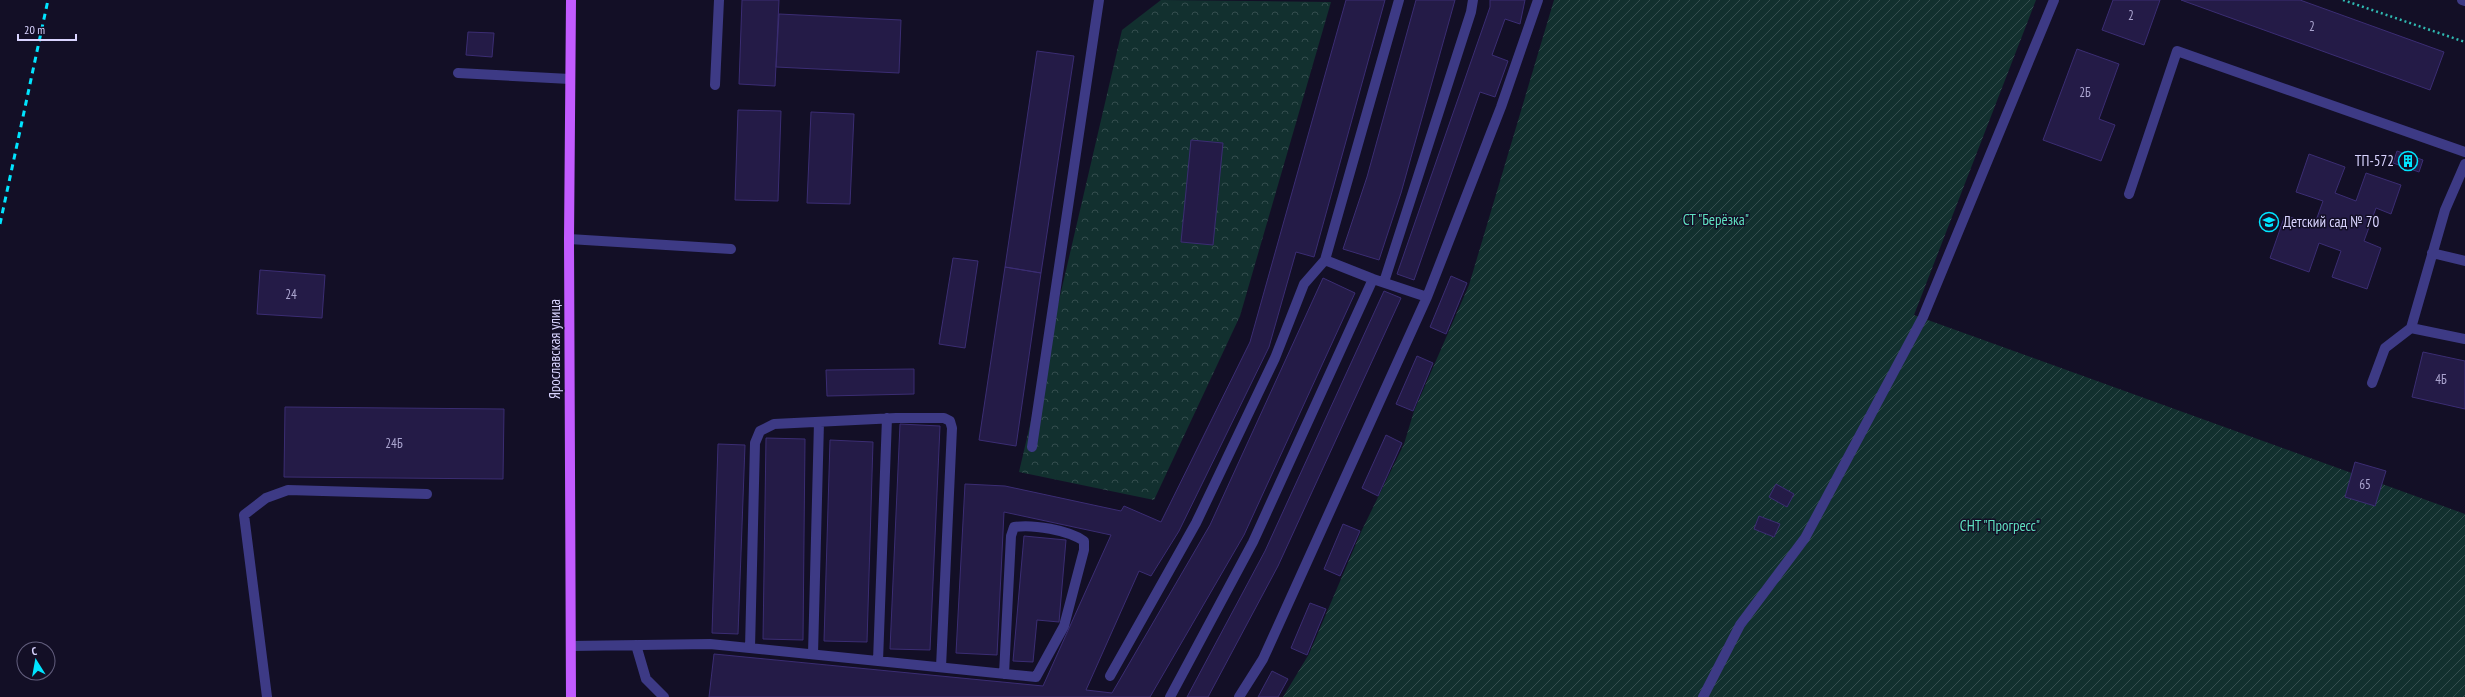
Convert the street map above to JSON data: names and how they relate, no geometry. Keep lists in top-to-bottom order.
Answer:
{
  "streets": {
    "main road": ["Ярославская улица"]
  },
  "parks": ["СТ \"Берёзка\"", "СНТ \"Прогресс\""],
  "places": {
    "building": ["ТП-572"],
    "school or university": ["Детский сад № 70"]
  },
  "house_numbers": [
    "2",
    "2",
    "2Б",
    "24",
    "4Б",
    "24Б",
    "65"
  ],
  "scale_bar": "20 m",
  "north": "top"
}
